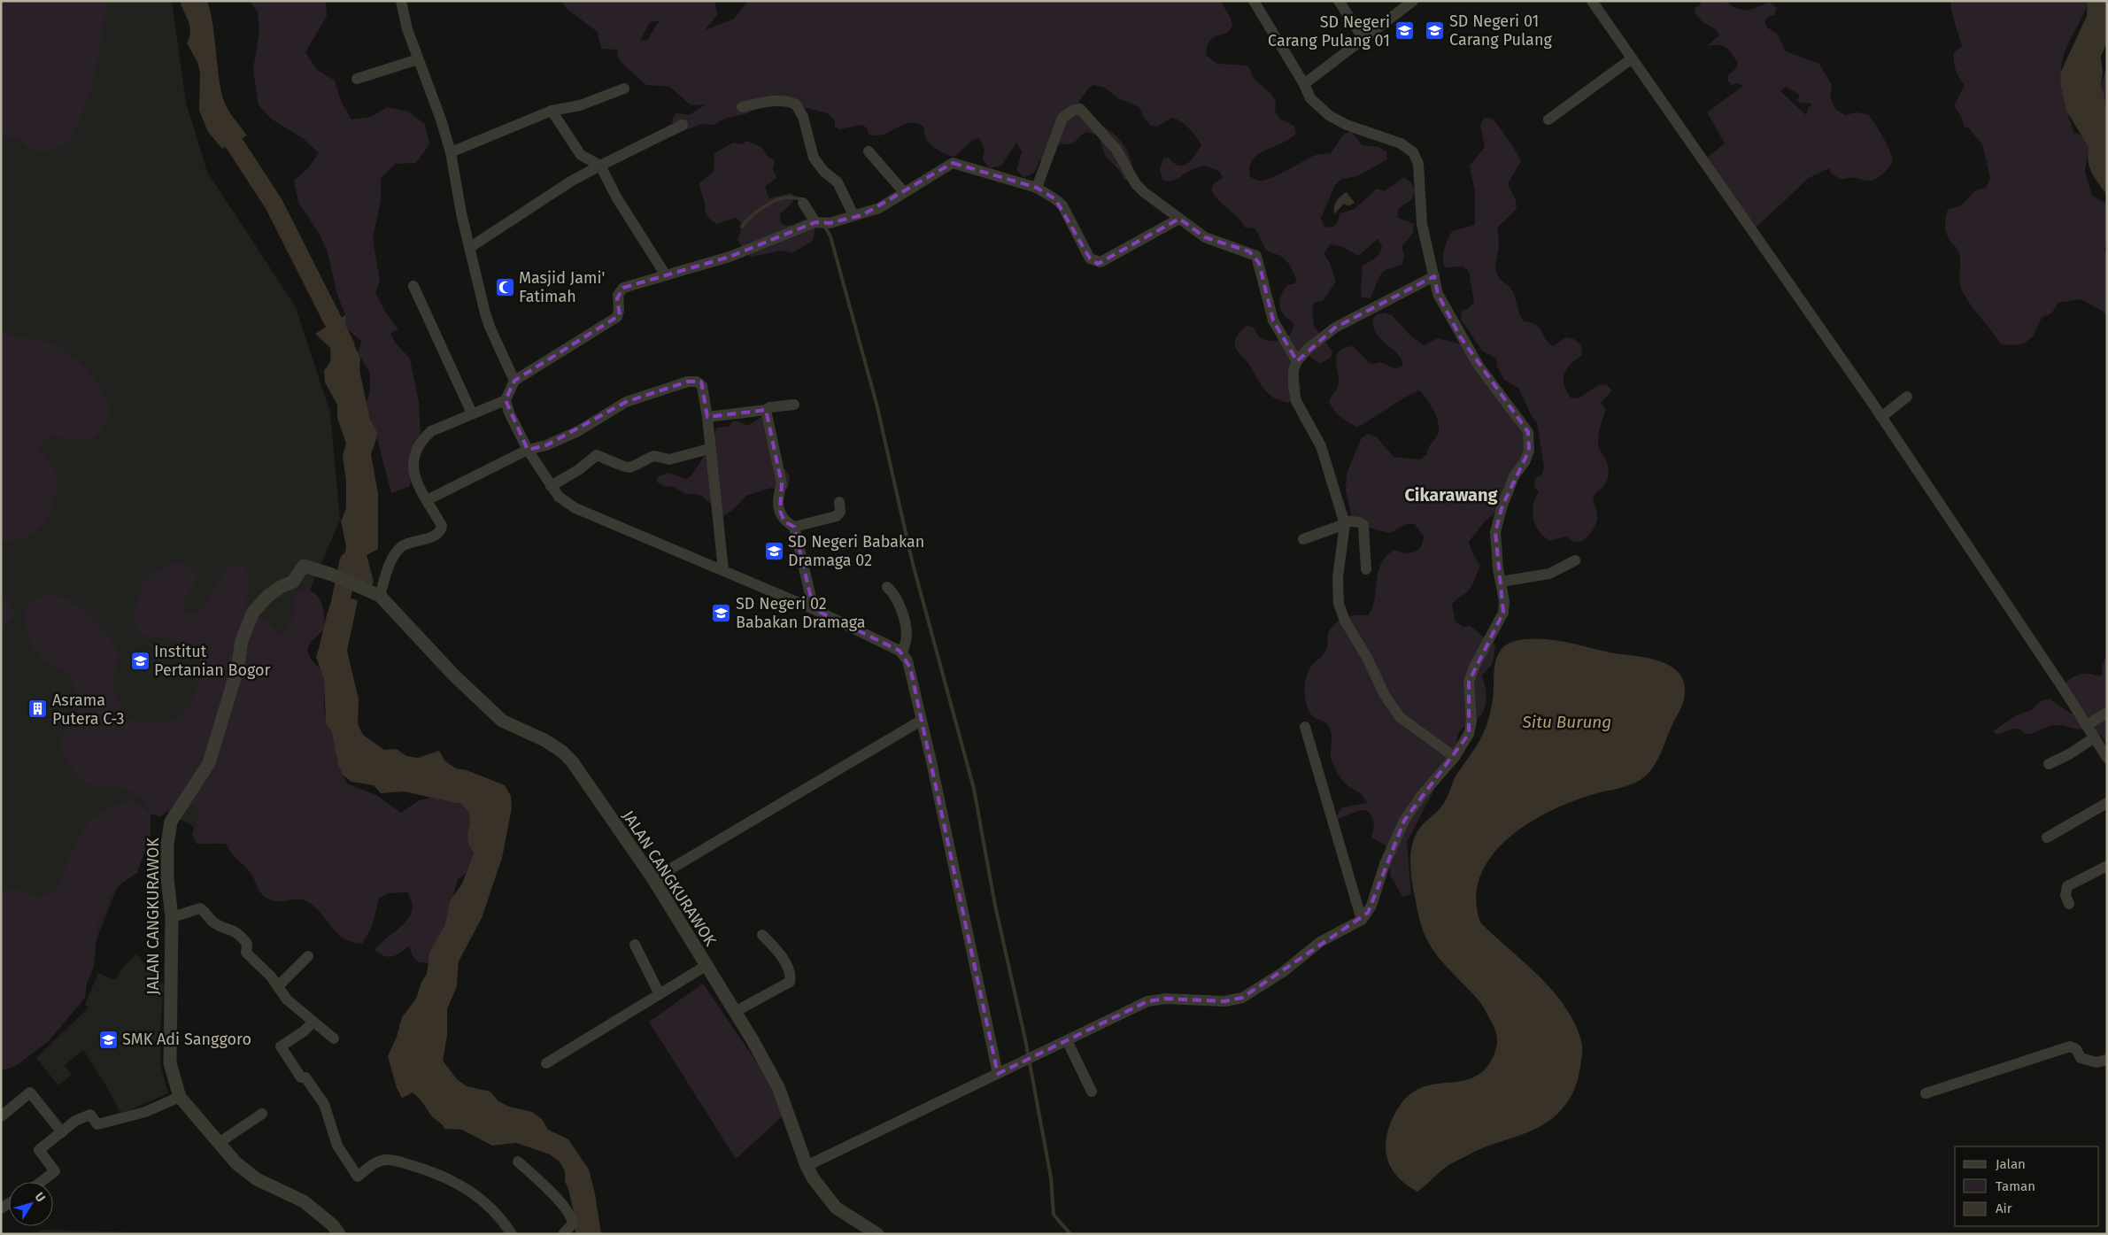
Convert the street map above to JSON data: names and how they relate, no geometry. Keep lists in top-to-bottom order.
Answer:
{
  "streets": {
    "street": ["JALAN CANGKURAWOK"]
  },
  "districts": ["Cikarawang"],
  "water": ["Situ Burung"],
  "places": {
    "school or university": [
      "SD Negeri 01 Carang Pulang",
      "SD Negeri Carang Pulang 01",
      "SD Negeri Babakan Dramaga 02",
      "SD Negeri 02 Babakan Dramaga",
      "Institut Pertanian Bogor",
      "SMK Adi Sanggoro"
    ],
    "mosque": ["Masjid Jami' Fatimah"],
    "building": ["Asrama Putera C-3"]
  },
  "legend": ["Jalan", "Taman", "Air"],
  "north": "top right"
}
